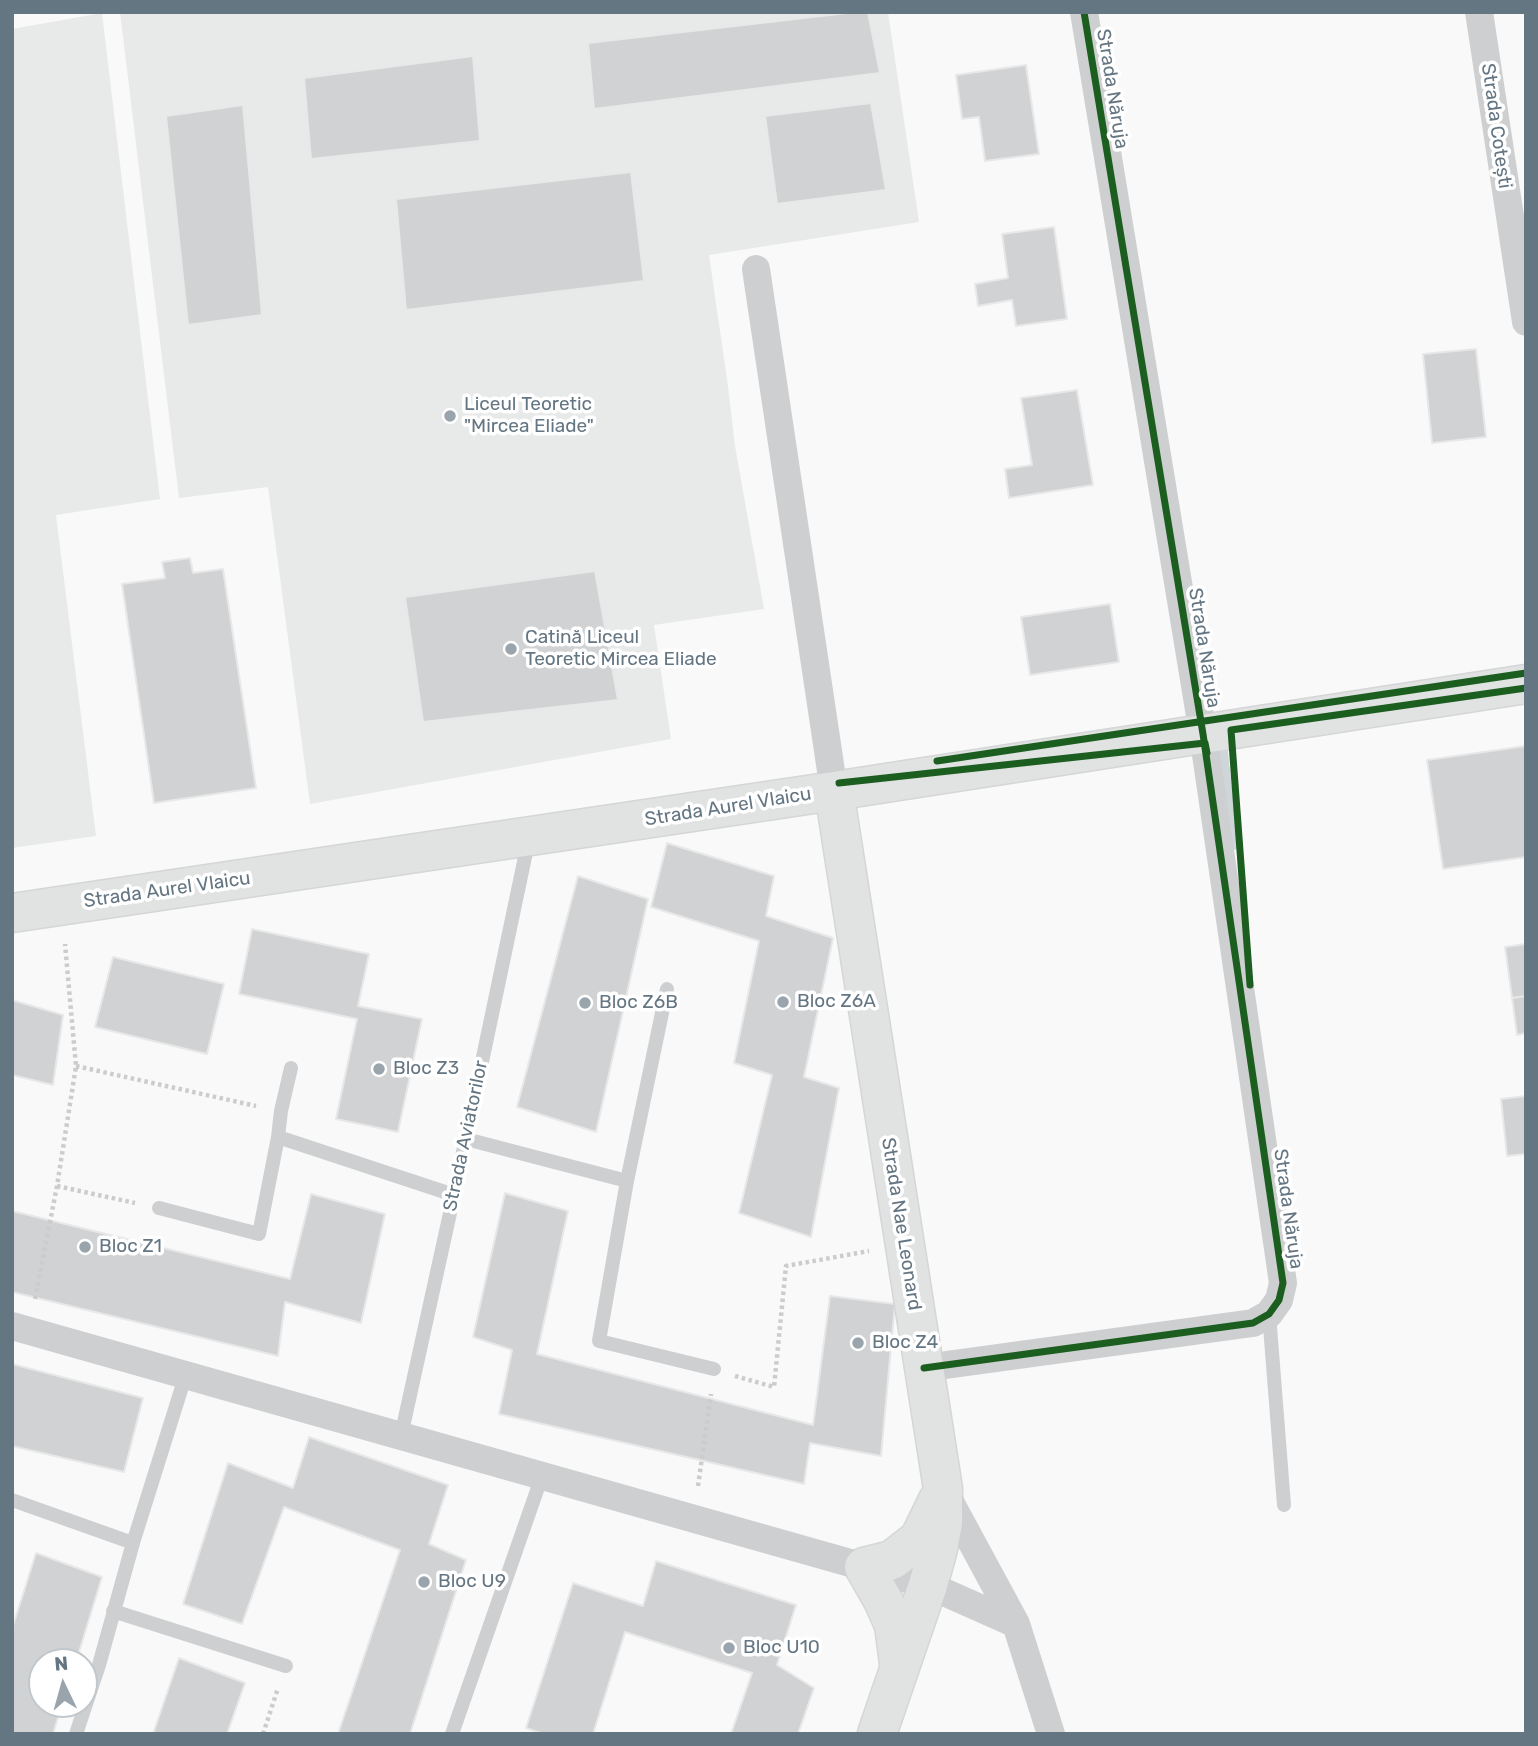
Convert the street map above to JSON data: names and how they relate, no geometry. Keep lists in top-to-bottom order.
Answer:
{
  "streets": {
    "main road": ["Strada Aurel Vlaicu", "Strada Nae Leonard"],
    "street": ["Strada Năruja", "Strada Cotești"],
    "lane": ["Strada Aviatorilor"]
  },
  "crossings": [
    ["Strada Năruja", "Strada Aurel Vlaicu"],
    ["Strada Aurel Vlaicu", "Strada Aviatorilor"],
    ["Strada Aurel Vlaicu", "Strada Nae Leonard"]
  ],
  "places": [
    "Liceul Teoretic \"Mircea Eliade\"",
    "Catină Liceul Teoretic Mircea Eliade",
    "Bloc Z6A",
    "Bloc Z6B",
    "Bloc Z3",
    "Bloc Z1",
    "Bloc Z4",
    "Bloc U9",
    "Bloc U10"
  ],
  "north": "top"
}
